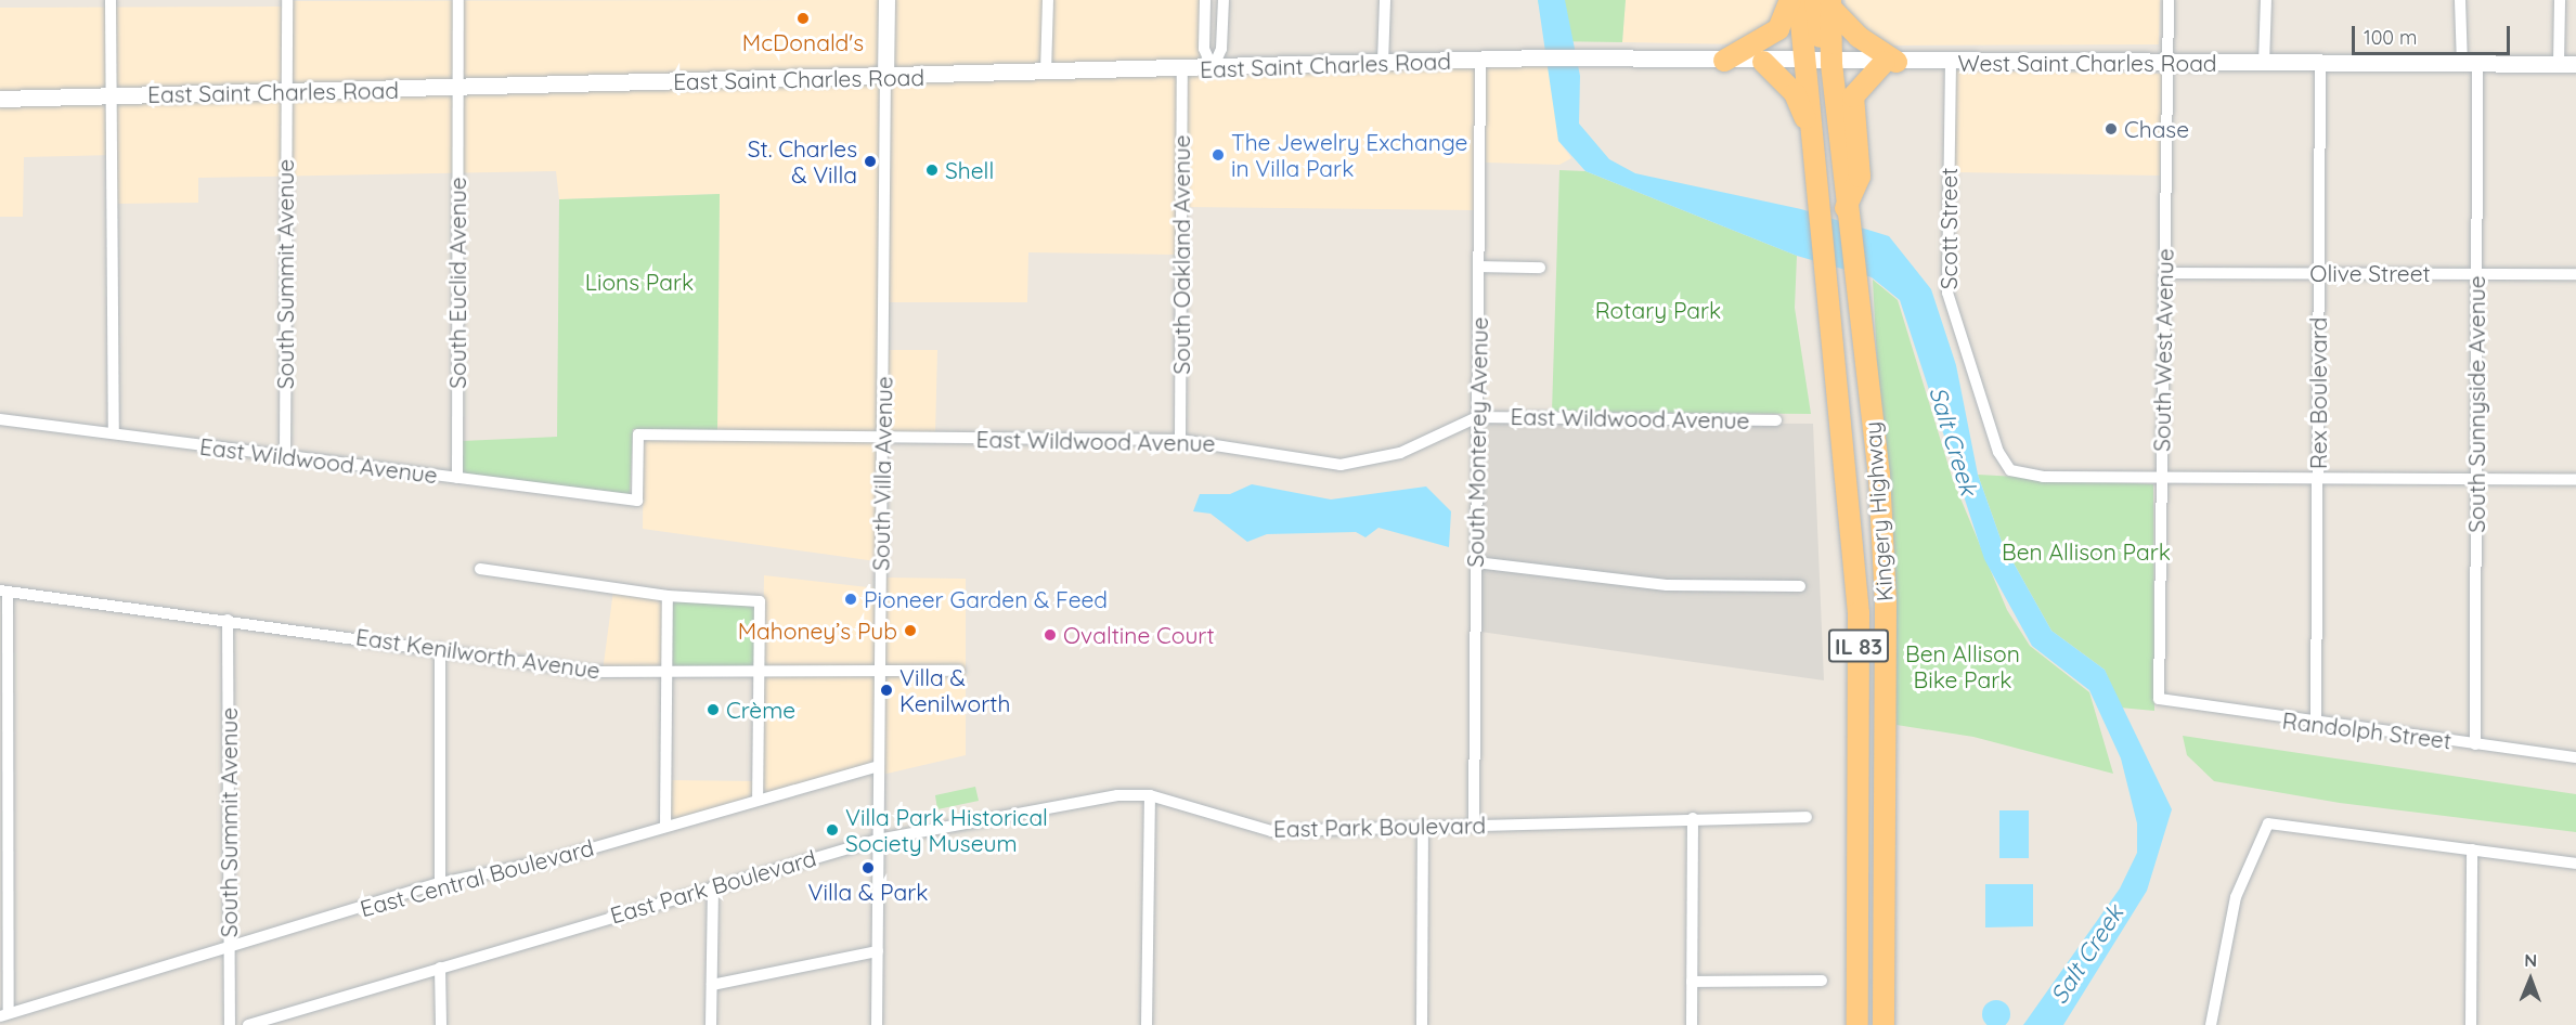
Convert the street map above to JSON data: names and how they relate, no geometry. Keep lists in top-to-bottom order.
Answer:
{
  "streets": {
    "highway": ["Kingery Highway", "IL 83"],
    "main road": ["West Saint Charles Road", "East Saint Charles Road"],
    "street": [
      "Scott Street",
      "South Oakland Avenue",
      "Olive Street",
      "South Summit Avenue",
      "South Euclid Avenue",
      "South West Avenue",
      "Rex Boulevard",
      "South Sunnyside Avenue",
      "East Wildwood Avenue",
      "South Monterey Avenue",
      "South Villa Avenue",
      "East Kenilworth Avenue",
      "Randolph Street",
      "East Park Boulevard",
      "East Central Boulevard"
    ]
  },
  "crossings": [
    ["West Saint Charles Road", "East Saint Charles Road"],
    ["West Saint Charles Road", "Scott Street"],
    ["West Saint Charles Road", "South West Avenue"],
    ["West Saint Charles Road", "Rex Boulevard"],
    ["West Saint Charles Road", "South Sunnyside Avenue"],
    ["West Saint Charles Road", "Kingery Highway"],
    ["East Saint Charles Road", "South Oakland Avenue"],
    ["East Saint Charles Road", "South Summit Avenue"],
    ["East Saint Charles Road", "South Euclid Avenue"],
    ["East Saint Charles Road", "South Monterey Avenue"],
    ["East Saint Charles Road", "South Villa Avenue"],
    ["Scott Street", "South West Avenue"],
    ["South Oakland Avenue", "East Wildwood Avenue"],
    ["Olive Street", "South West Avenue"],
    ["Olive Street", "Rex Boulevard"],
    ["Olive Street", "South Sunnyside Avenue"],
    ["South Summit Avenue", "East Wildwood Avenue"],
    ["South Summit Avenue", "East Kenilworth Avenue"],
    ["South Summit Avenue", "East Central Boulevard"],
    ["South Euclid Avenue", "East Wildwood Avenue"],
    ["South West Avenue", "Randolph Street"],
    ["Rex Boulevard", "Randolph Street"],
    ["South Sunnyside Avenue", "Randolph Street"],
    ["East Wildwood Avenue", "South Monterey Avenue"],
    ["East Wildwood Avenue", "South Villa Avenue"],
    ["South Monterey Avenue", "East Park Boulevard"],
    ["South Villa Avenue", "East Kenilworth Avenue"],
    ["South Villa Avenue", "East Park Boulevard"],
    ["South Villa Avenue", "East Central Boulevard"]
  ],
  "water": ["Salt Creek"],
  "parks": [
    "Lions Park",
    "Rotary Park",
    "Ben Allison Park",
    "Ben Allison Bike Park"
  ],
  "places": [
    "McDonald's",
    "Chase",
    "The Jewelry Exchange in Villa Park",
    "St. Charles & Villa",
    "Shell",
    "Pioneer Garden & Feed",
    "Mahoney’s Pub",
    "Ovaltine Court",
    "Villa & Kenilworth",
    "Crème",
    "Villa Park Historical Society Museum",
    "Villa & Park"
  ],
  "scale_bar": "100 m",
  "north": "top"
}
